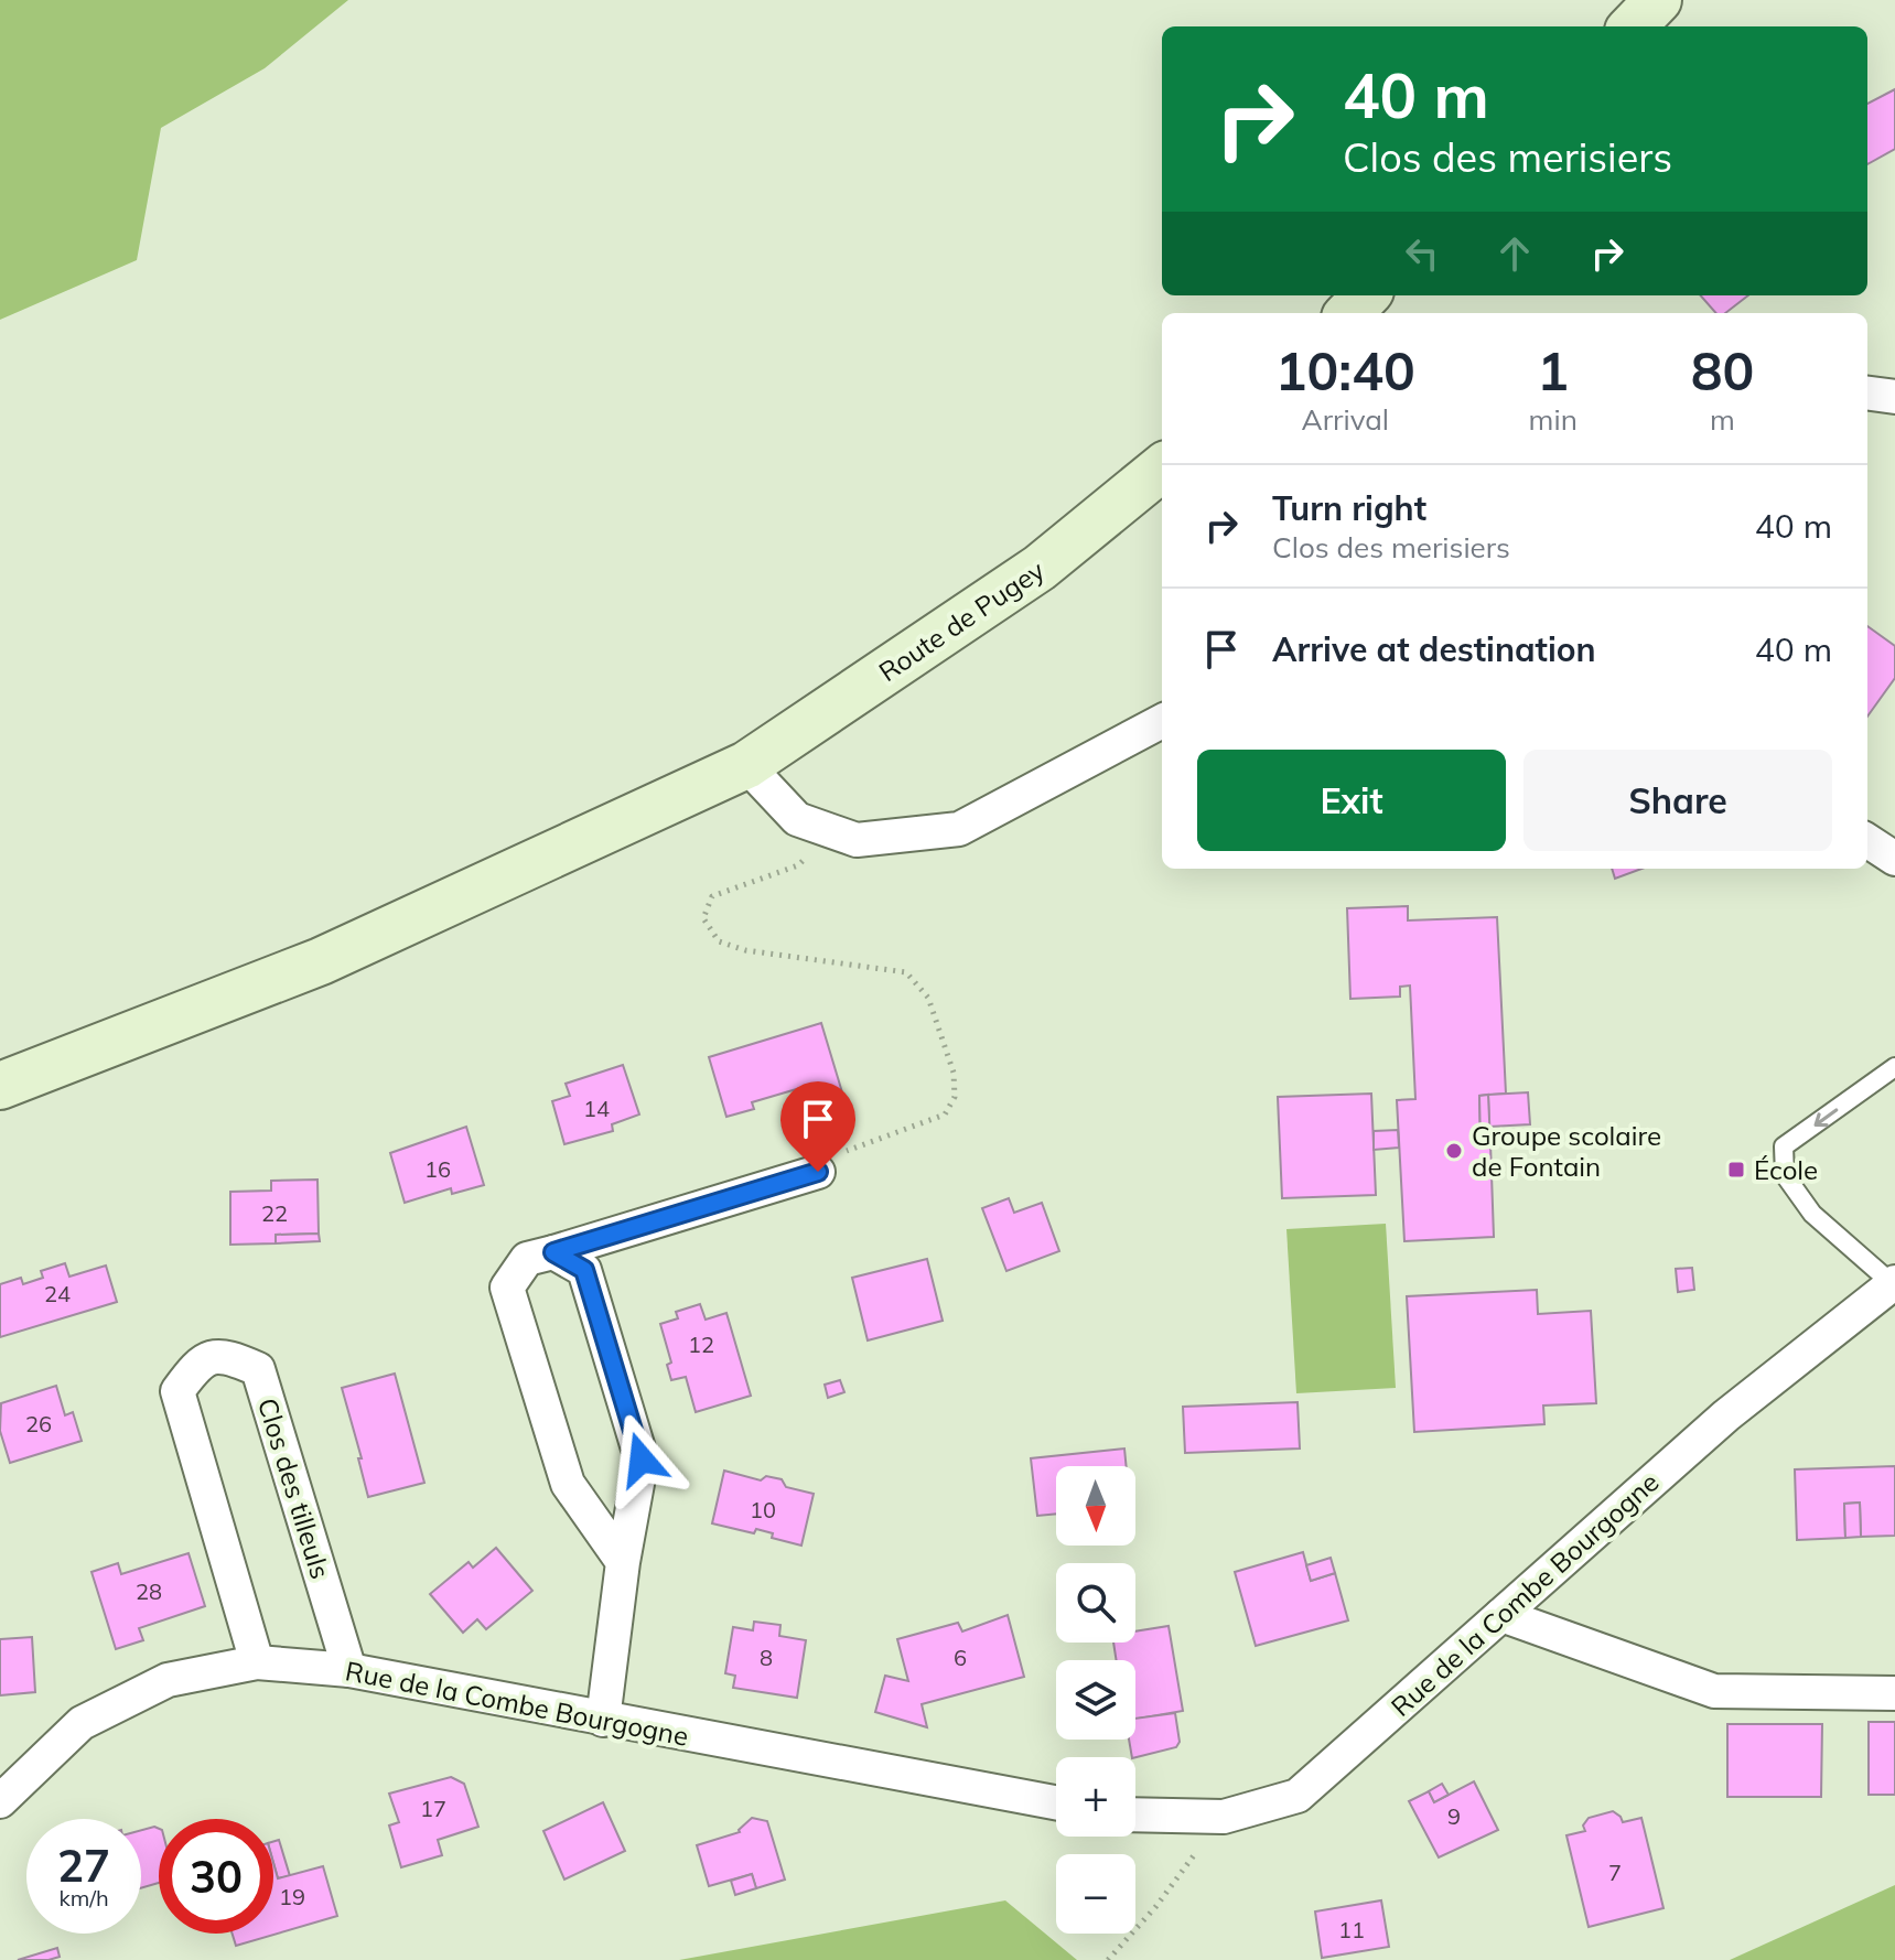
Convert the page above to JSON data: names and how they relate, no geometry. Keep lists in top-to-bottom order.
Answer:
{
  "streets": {
    "main road": ["Route de Pugey"],
    "street": ["Clos des tilleuls", "Rue de la Combe Bourgogne"]
  },
  "crossings": [
    ["Clos des tilleuls", "Rue de la Combe Bourgogne"]
  ],
  "places": {
    "other": ["Groupe scolaire de Fontain"],
    "transit": ["École"]
  },
  "house_numbers": [
    "14",
    "16",
    "22",
    "24",
    "12",
    "26",
    "10",
    "28",
    "8",
    "6",
    "17",
    "9",
    "7",
    "19",
    "11"
  ],
  "north": "bottom",
  "page": {
    "turn": ["40 m", "Clos des merisiers"],
    "eta": [
      "10:40",
      "Arrival",
      "1",
      "min",
      "80",
      "m"
    ],
    "list": [
      {
        "name": "Turn right",
        "note": "Clos des merisiers",
        "value": "40 m"
      },
      {
        "name": "Arrive at destination",
        "value": "40 m"
      }
    ],
    "buttons": ["Exit", "Share"],
    "map_buttons": ["+", "−"],
    "speed": "27 km/h",
    "limit": "30"
  }
}
